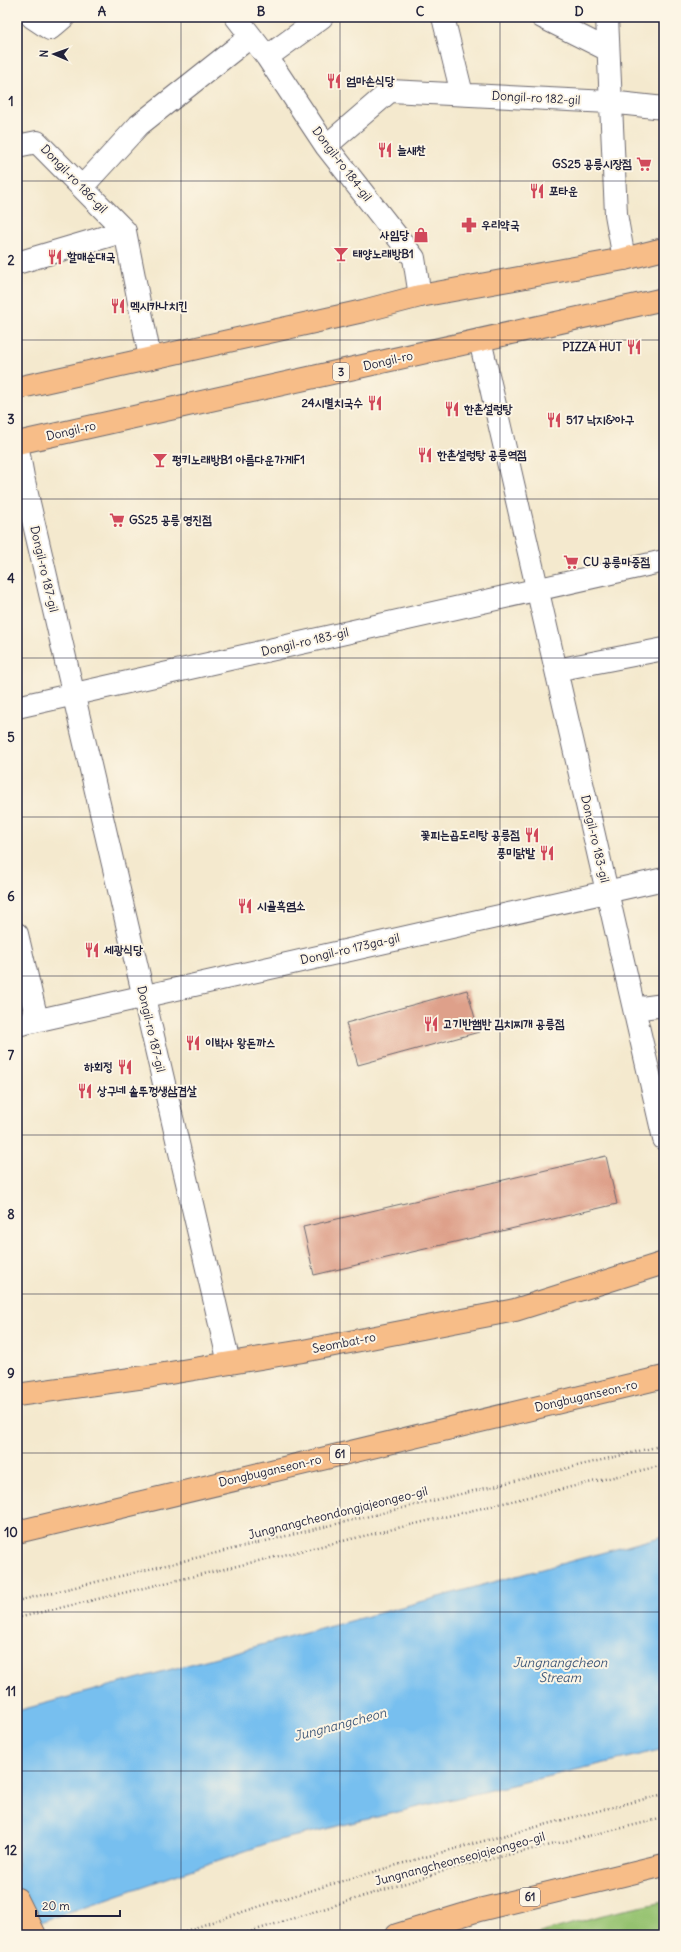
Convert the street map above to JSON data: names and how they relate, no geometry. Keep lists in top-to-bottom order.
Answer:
{
  "streets": {
    "main road": [
      "Dongil-ro",
      "3",
      "Seombat-ro",
      "Dongbuganseon-ro",
      "61"
    ],
    "street": [
      "Dongil-ro 182-gil",
      "Dongil-ro 184-gil",
      "Dongil-ro 186-gil",
      "Dongil-ro 187-gil",
      "Dongil-ro 183-gil",
      "Dongil-ro 173ga-gil"
    ],
    "path": ["Jungnangcheondongjajeongeo-gil", "Jungnangcheonseojajeongeo-gil"]
  },
  "crossings": [
    ["Dongil-ro 182-gil", "Dongil-ro 184-gil"],
    ["Dongil-ro", "Dongil-ro 187-gil"],
    ["Dongil-ro", "Dongil-ro 183-gil"],
    ["Dongil-ro 187-gil", "Dongil-ro 183-gil"],
    ["Dongil-ro 187-gil", "Dongil-ro 173ga-gil"],
    ["Dongil-ro 187-gil", "Seombat-ro"],
    ["Dongil-ro 183-gil", "Dongil-ro 173ga-gil"]
  ],
  "water": ["Jungnangcheon Stream", "Jungnangcheon"],
  "places": {
    "restaurant": [
      "엄마손식당",
      "늘새찬",
      "포타운",
      "할매순대국",
      "멕시카나치킨",
      "PIZZA HUT",
      "24시멸치국수",
      "한촌설렁탕",
      "517 낙지&아구",
      "한촌설렁탕 공릉역점",
      "꽃피는곱도리탕 공릉점",
      "풍미닭발",
      "시골흑염소",
      "세광식당",
      "고기반햄반 김치찌개 공릉점",
      "이박사 왕돈까스",
      "하회정",
      "상구네 솥뚜껑생삼겹살"
    ],
    "supermarket": ["GS25 공릉시장점", "GS25 공릉 영진점", "CU 공릉마중점"],
    "pharmacy": ["우리약국"],
    "shop": ["사임당"],
    "bar": ["태양노래방B1", "펑키노래방B1 아름다운가게F1"]
  },
  "scale_bar": "20 m",
  "north": "left",
  "grid": {
    "columns": [
      "A",
      "B",
      "C",
      "D"
    ],
    "rows": [
      "1",
      "2",
      "3",
      "4",
      "5",
      "6",
      "7",
      "8",
      "9",
      "10",
      "11",
      "12"
    ]
  }
}
